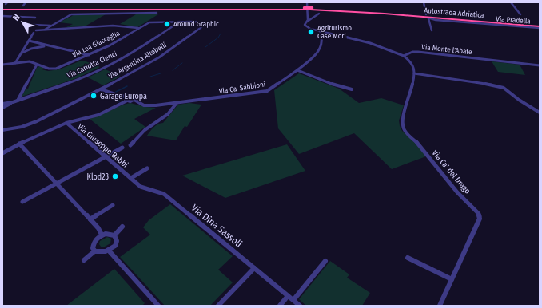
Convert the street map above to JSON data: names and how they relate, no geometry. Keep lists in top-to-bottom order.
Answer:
{
  "streets": {
    "highway": ["Autostrada Adriatica"],
    "street": [
      "Via Pradella",
      "Via Lea Giaccaglia",
      "Via Monte l'Abate",
      "Via Argentina Altobelli",
      "Via Carlotta Clerici",
      "Via Ca' Sabbioni",
      "Via Giuseppe Babbi",
      "Via Ca' del Drago",
      "Via Dina Sassoli"
    ]
  },
  "crossings": [
    ["Autostrada Adriatica", "Via Pradella"],
    ["Via Lea Giaccaglia", "Via Argentina Altobelli"],
    ["Via Lea Giaccaglia", "Via Carlotta Clerici"],
    ["Via Argentina Altobelli", "Via Ca' Sabbioni"],
    ["Via Giuseppe Babbi", "Via Dina Sassoli"]
  ],
  "places": [
    "Around Graphic",
    "Agriturismo Case Mori",
    "Garage Europa",
    "Klod23"
  ],
  "north": "top left"
}
